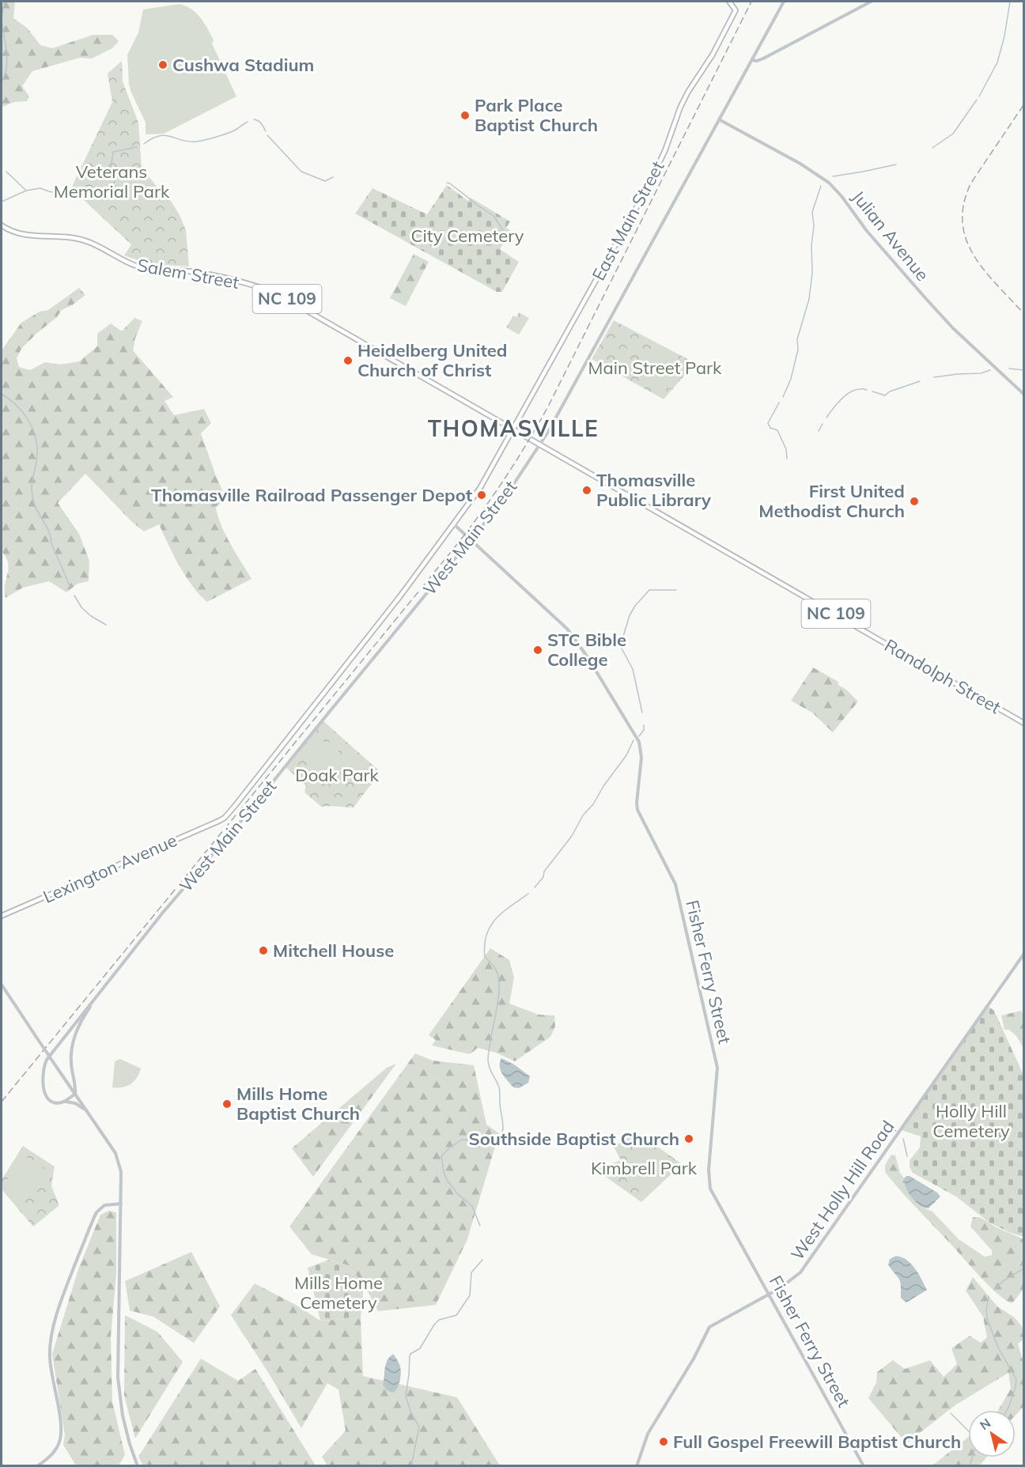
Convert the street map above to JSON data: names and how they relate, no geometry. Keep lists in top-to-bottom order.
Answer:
{
  "streets": {
    "main road": [
      "East Main Street",
      "Salem Street",
      "NC 109",
      "West Main Street",
      "Randolph Street",
      "Lexington Avenue"
    ],
    "street": ["Julian Avenue", "Fisher Ferry Street", "West Holly Hill Road"]
  },
  "crossings": [
    ["East Main Street", "Julian Avenue"],
    ["East Main Street", "Salem Street"],
    ["East Main Street", "West Main Street"],
    ["East Main Street", "Randolph Street"],
    ["Salem Street", "West Main Street"],
    ["Salem Street", "Randolph Street"],
    ["West Main Street", "Randolph Street"],
    ["West Main Street", "Lexington Avenue"],
    ["West Main Street", "Fisher Ferry Street"],
    ["Fisher Ferry Street", "West Holly Hill Road"]
  ],
  "districts": ["THOMASVILLE"],
  "parks": [
    "Veterans Memorial Park",
    "City Cemetery",
    "Main Street Park",
    "Doak Park",
    "Holly Hill Cemetery",
    "Kimbrell Park",
    "Mills Home Cemetery"
  ],
  "places": [
    "Cushwa Stadium",
    "Park Place Baptist Church",
    "Heidelberg United Church of Christ",
    "Thomasville Public Library",
    "Thomasville Railroad Passenger Depot",
    "First United Methodist Church",
    "STC Bible College",
    "Mitchell House",
    "Mills Home Baptist Church",
    "Southside Baptist Church",
    "Full Gospel Freewill Baptist Church"
  ],
  "north": "top left"
}
